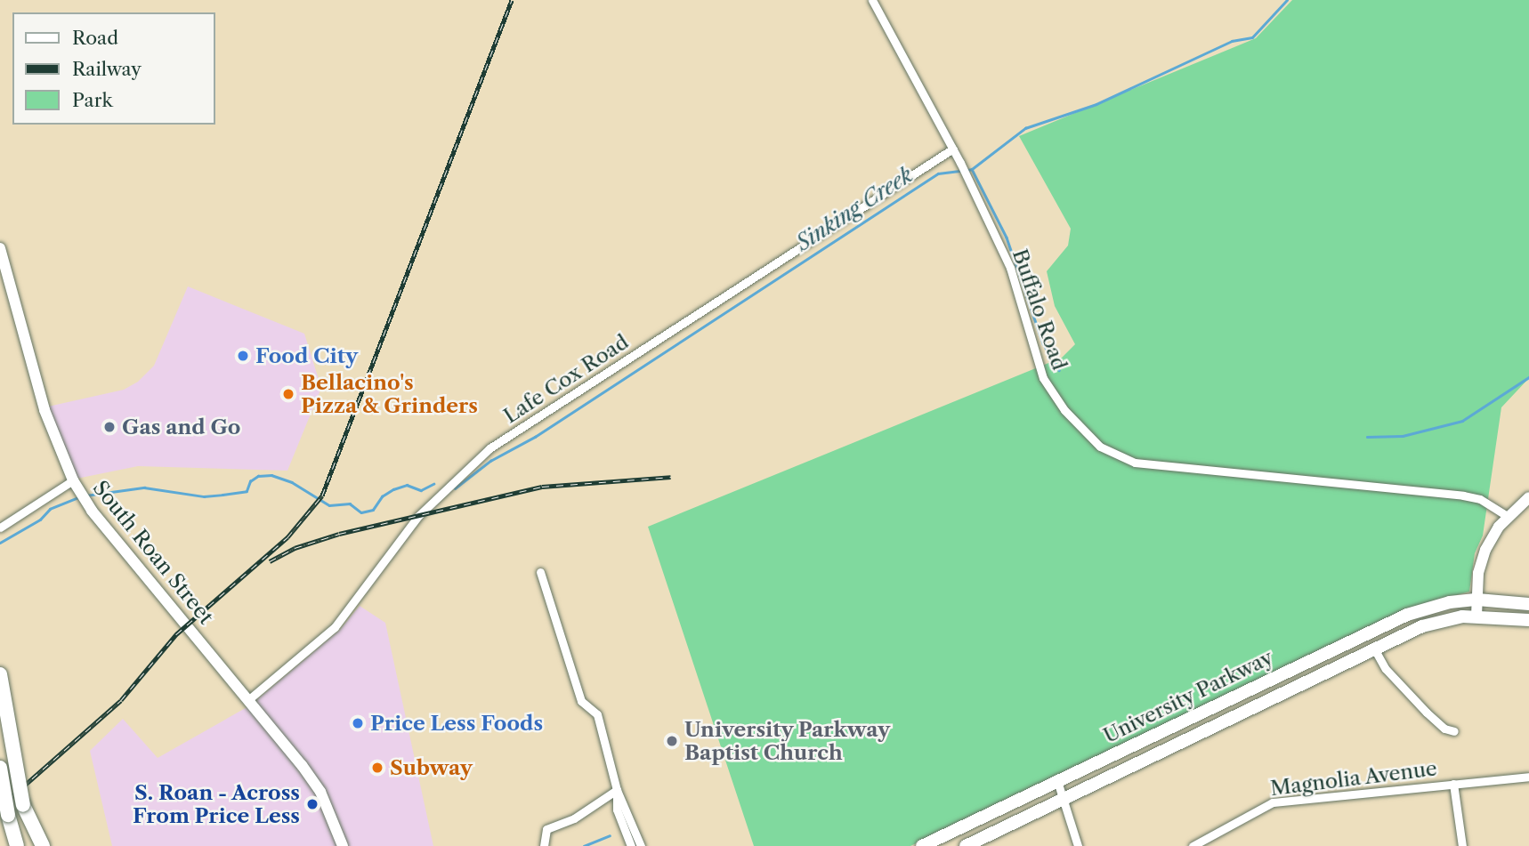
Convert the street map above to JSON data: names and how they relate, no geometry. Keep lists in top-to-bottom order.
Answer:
{
  "streets": {
    "highway": ["University Parkway"],
    "main road": ["South Roan Street"],
    "street": ["Buffalo Road", "Lafe Cox Road", "Magnolia Avenue"]
  },
  "crossings": [
    ["Buffalo Road", "Lafe Cox Road"],
    ["Lafe Cox Road", "South Roan Street"]
  ],
  "water": ["Sinking Creek"],
  "places": [
    "Food City",
    "Bellacino's Pizza & Grinders",
    "Gas and Go",
    "Price Less Foods",
    "University Parkway Baptist Church",
    "Subway",
    "S. Roan - Across From Price Less"
  ],
  "legend": ["Road", "Railway", "Park"]
}
